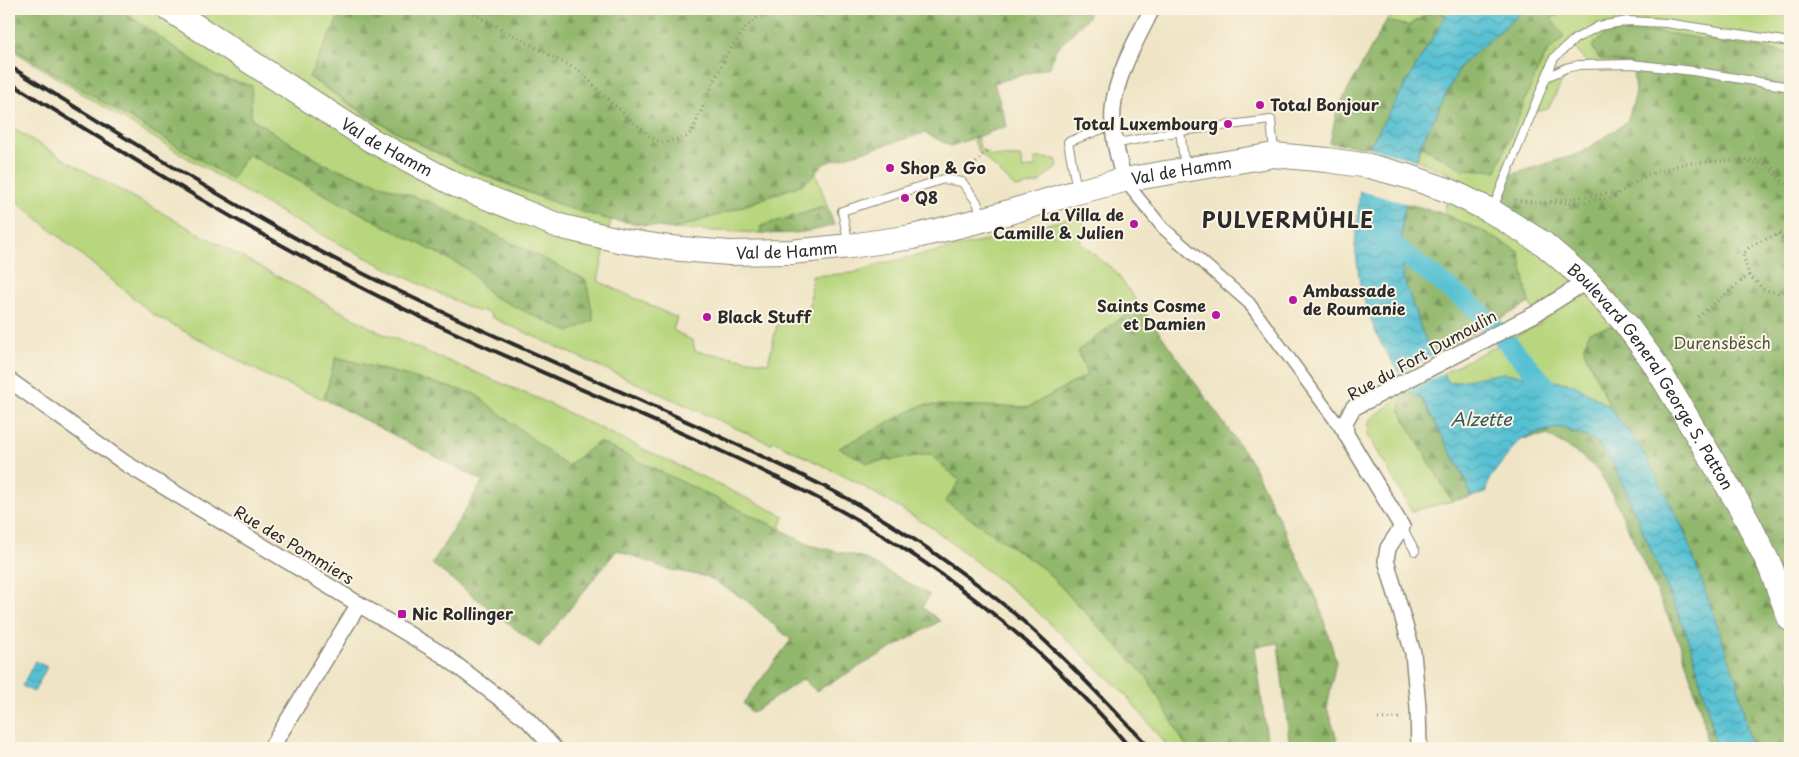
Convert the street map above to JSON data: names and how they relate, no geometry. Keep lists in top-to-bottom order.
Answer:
{
  "streets": {
    "main road": ["Val de Hamm", "Boulevard General George S. Patton"],
    "street": ["Rue du Fort Dumoulin", "Rue des Pommiers"]
  },
  "crossings": [
    ["Val de Hamm", "Boulevard General George S. Patton"],
    ["Rue du Fort Dumoulin", "Boulevard General George S. Patton"]
  ],
  "districts": ["PULVERMÜHLE"],
  "water": ["Alzette"],
  "parks": ["Durensbësch"],
  "places": {
    "other": [
      "Total Bonjour",
      "Total Luxembourg",
      "Shop & Go",
      "Q8",
      "La Villa de Camille & Julien",
      "Ambassade de Roumanie",
      "Saints Cosme et Damien",
      "Black Stuff"
    ],
    "transit": ["Nic Rollinger"]
  }
}
